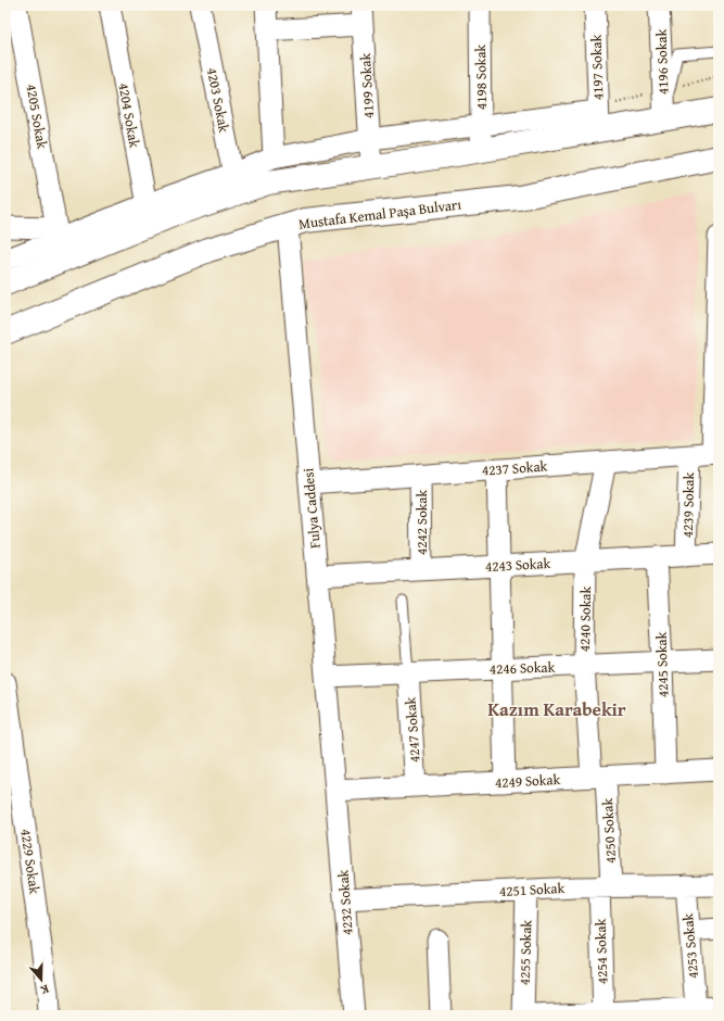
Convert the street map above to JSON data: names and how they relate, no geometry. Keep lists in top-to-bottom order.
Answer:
{
  "streets": {
    "main road": ["Mustafa Kemal Paşa Bulvarı"],
    "street": [
      "4196 Sokak",
      "4197 Sokak",
      "4198 Sokak",
      "4199 Sokak",
      "4203 Sokak",
      "4204 Sokak",
      "4205 Sokak",
      "4237 Sokak",
      "4239 Sokak",
      "Fulya Caddesi",
      "4242 Sokak",
      "4243 Sokak",
      "4240 Sokak",
      "4245 Sokak",
      "4246 Sokak",
      "4247 Sokak",
      "4249 Sokak",
      "4250 Sokak",
      "4229 Sokak",
      "4251 Sokak",
      "4232 Sokak",
      "4253 Sokak",
      "4254 Sokak",
      "4255 Sokak"
    ]
  },
  "crossings": [
    ["Mustafa Kemal Paşa Bulvarı", "Fulya Caddesi"],
    ["4237 Sokak", "4239 Sokak"],
    ["4237 Sokak", "Fulya Caddesi"],
    ["4237 Sokak", "4242 Sokak"],
    ["4237 Sokak", "4240 Sokak"],
    ["4239 Sokak", "4243 Sokak"],
    ["Fulya Caddesi", "4243 Sokak"],
    ["Fulya Caddesi", "4246 Sokak"],
    ["Fulya Caddesi", "4249 Sokak"],
    ["Fulya Caddesi", "4232 Sokak"],
    ["4242 Sokak", "4243 Sokak"],
    ["4243 Sokak", "4240 Sokak"],
    ["4243 Sokak", "4245 Sokak"],
    ["4240 Sokak", "4246 Sokak"],
    ["4240 Sokak", "4249 Sokak"],
    ["4240 Sokak", "4250 Sokak"],
    ["4245 Sokak", "4246 Sokak"],
    ["4245 Sokak", "4249 Sokak"],
    ["4246 Sokak", "4247 Sokak"],
    ["4247 Sokak", "4249 Sokak"],
    ["4249 Sokak", "4250 Sokak"],
    ["4249 Sokak", "4232 Sokak"],
    ["4250 Sokak", "4251 Sokak"],
    ["4250 Sokak", "4254 Sokak"],
    ["4251 Sokak", "4232 Sokak"],
    ["4251 Sokak", "4253 Sokak"],
    ["4251 Sokak", "4254 Sokak"],
    ["4251 Sokak", "4255 Sokak"]
  ],
  "districts": ["Kazım Karabekir"],
  "north": "bottom"
}
